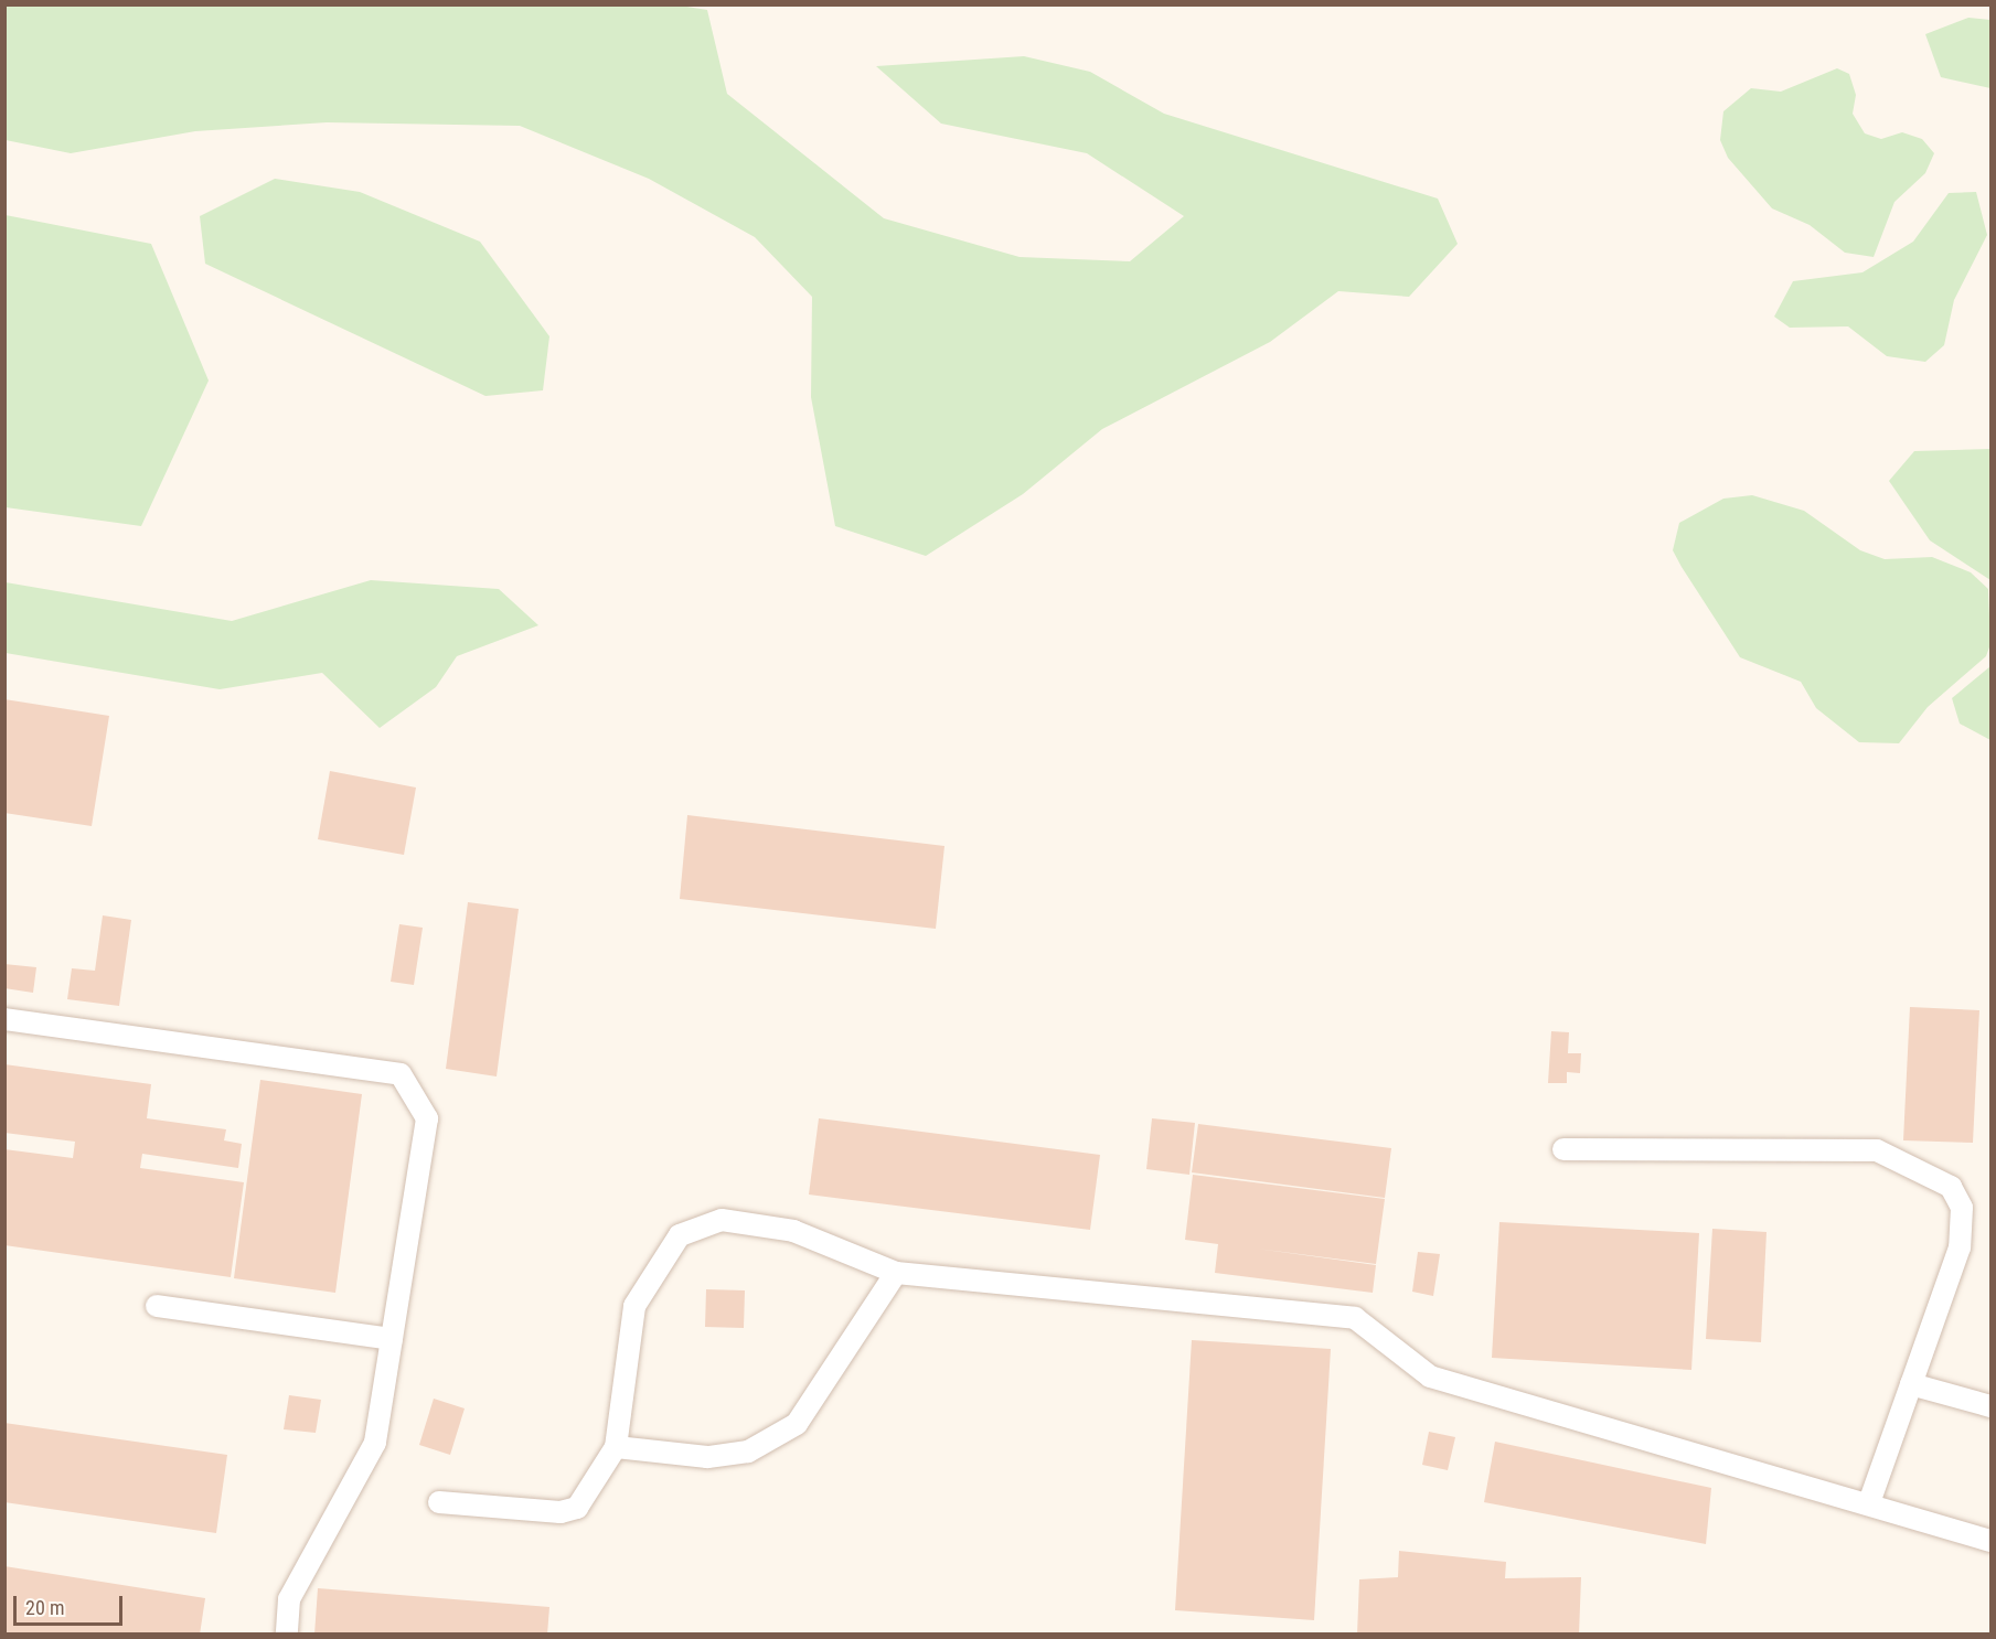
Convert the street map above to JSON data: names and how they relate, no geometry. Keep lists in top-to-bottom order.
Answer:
{
  "scale_bar": "20 m"
}
